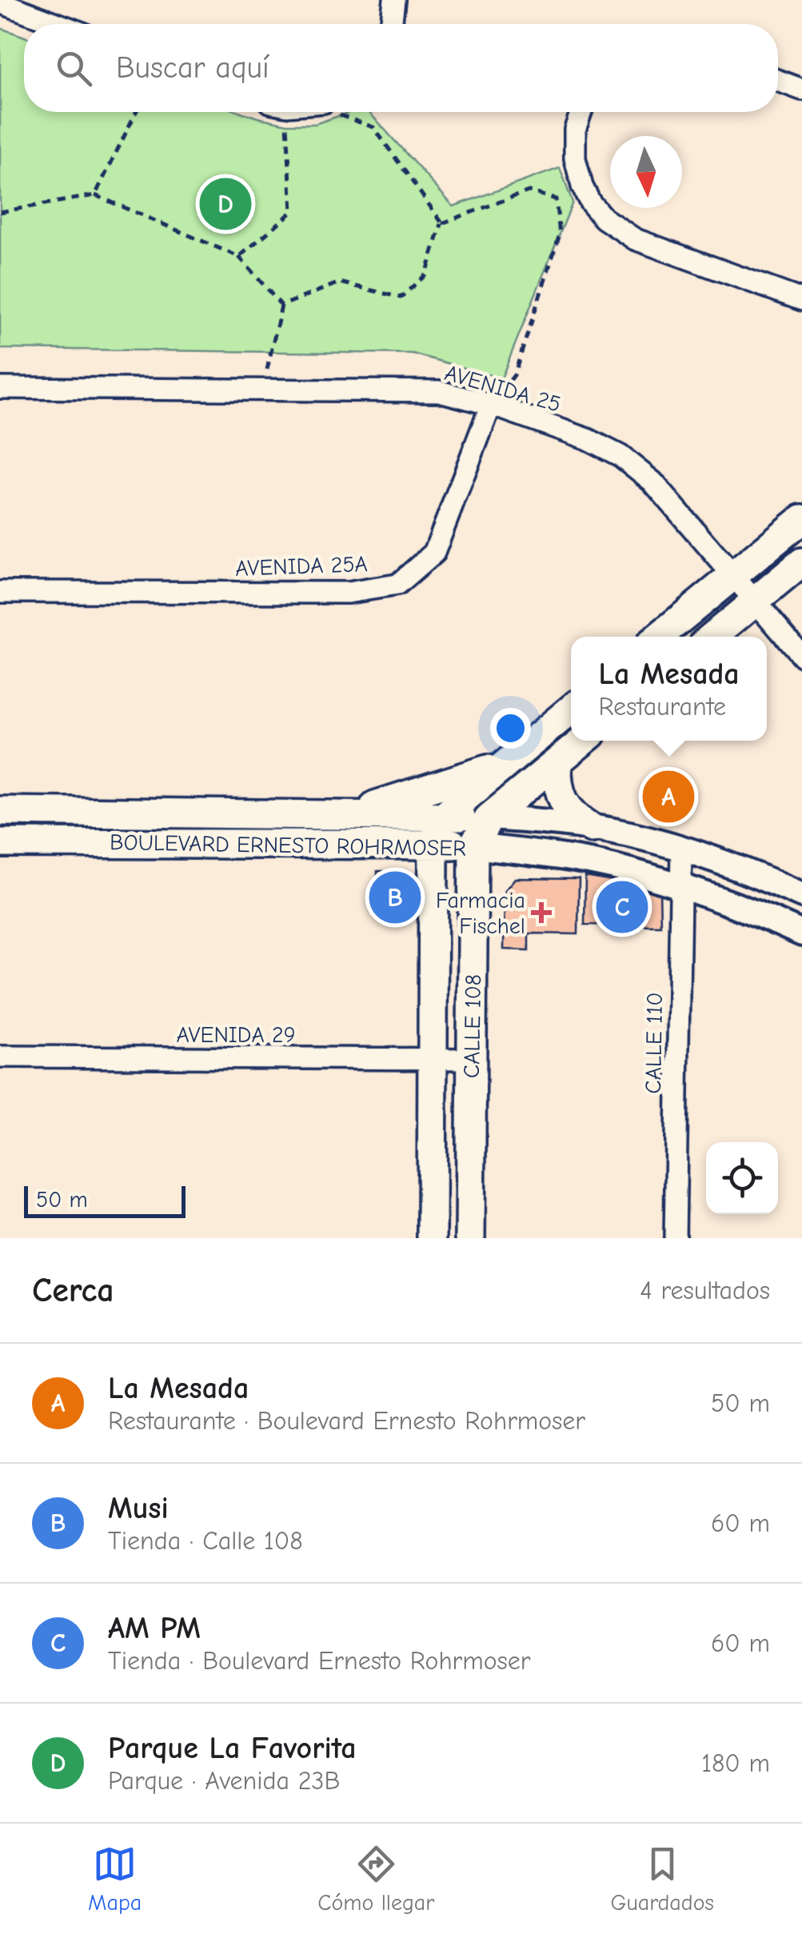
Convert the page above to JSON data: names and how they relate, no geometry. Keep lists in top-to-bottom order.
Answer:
{
  "streets": {
    "main road": ["BOULEVARD ERNESTO ROHRMOSER", "CALLE 108"],
    "street": [
      "AVENIDA 25",
      "AVENIDA 25A",
      "AVENIDA 29",
      "CALLE 110"
    ]
  },
  "crossings": [
    ["AVENIDA 25", "AVENIDA 25A"],
    ["BOULEVARD ERNESTO ROHRMOSER", "CALLE 108"],
    ["BOULEVARD ERNESTO ROHRMOSER", "CALLE 110"],
    ["CALLE 108", "AVENIDA 29"]
  ],
  "places": {
    "health": ["Farmacia Fischel"]
  },
  "scale_bar": "50 m",
  "north": "bottom",
  "page": {
    "search": "Buscar aquí",
    "pins": [
      "D",
      "A",
      "B",
      "C"
    ],
    "popup": ["La Mesada", "Restaurante"],
    "scale": "50 m",
    "heading": ["Cerca", "4 resultados"],
    "list": [
      {
        "mark": "A",
        "name": "La Mesada",
        "note": "Restaurante · Boulevard Ernesto Rohrmoser",
        "value": "50 m"
      },
      {
        "mark": "B",
        "name": "Musi",
        "note": "Tienda · Calle 108",
        "value": "60 m"
      },
      {
        "mark": "C",
        "name": "AM PM",
        "note": "Tienda · Boulevard Ernesto Rohrmoser",
        "value": "60 m"
      },
      {
        "mark": "D",
        "name": "Parque La Favorita",
        "note": "Parque · Avenida 23B",
        "value": "180 m"
      }
    ],
    "nav": ["Mapa", "Cómo llegar", "Guardados"]
  }
}
